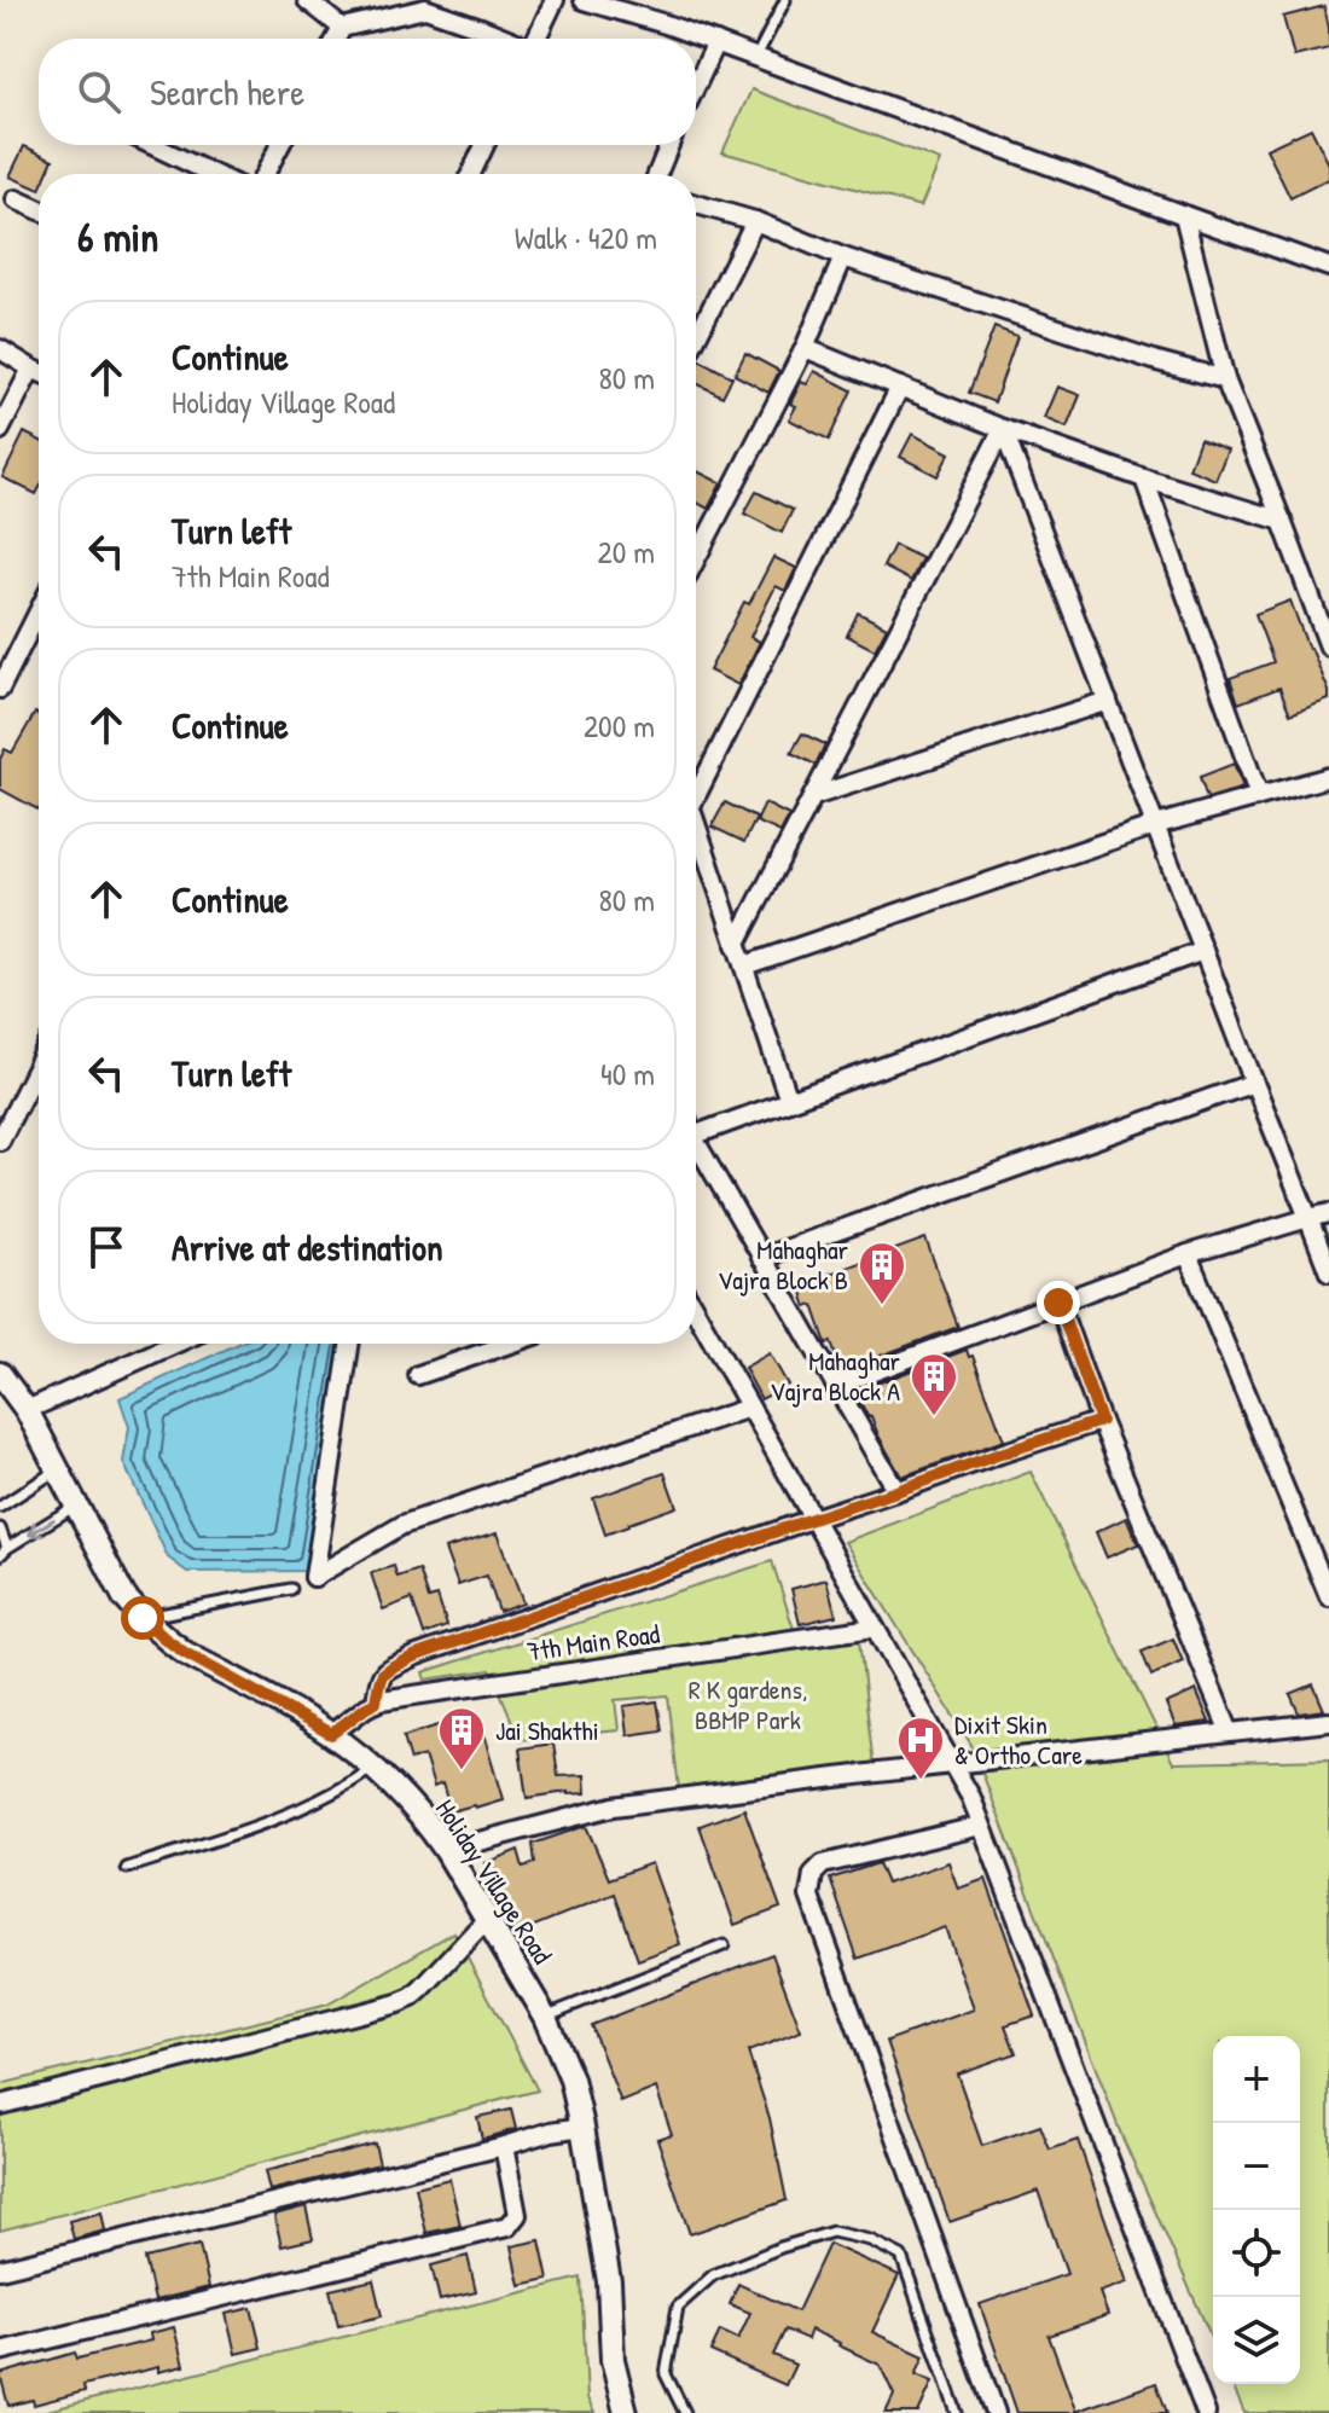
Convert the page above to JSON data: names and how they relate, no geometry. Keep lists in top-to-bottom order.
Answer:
{
  "streets": {
    "street": ["7th Main Road", "Holiday Village Road"]
  },
  "crossings": [
    ["7th Main Road", "Holiday Village Road"]
  ],
  "parks": ["R K gardens, BBMP Park"],
  "places": {
    "building": ["Mahaghar Vajra Block B", "Mahaghar Vajra Block A", "Jai Shakthi"],
    "hospital": ["Dixit Skin & Ortho Care"]
  },
  "page": {
    "search": "Search here",
    "heading": ["6 min", "Walk · 420 m"],
    "list": [
      ["Continue", "Holiday Village Road", "80 m"],
      ["Turn left", "7th Main Road", "20 m"],
      ["Continue", "200 m"],
      ["Continue", "80 m"],
      ["Turn left", "40 m"],
      "Arrive at destination"
    ],
    "map_buttons": ["+", "−"]
  }
}
